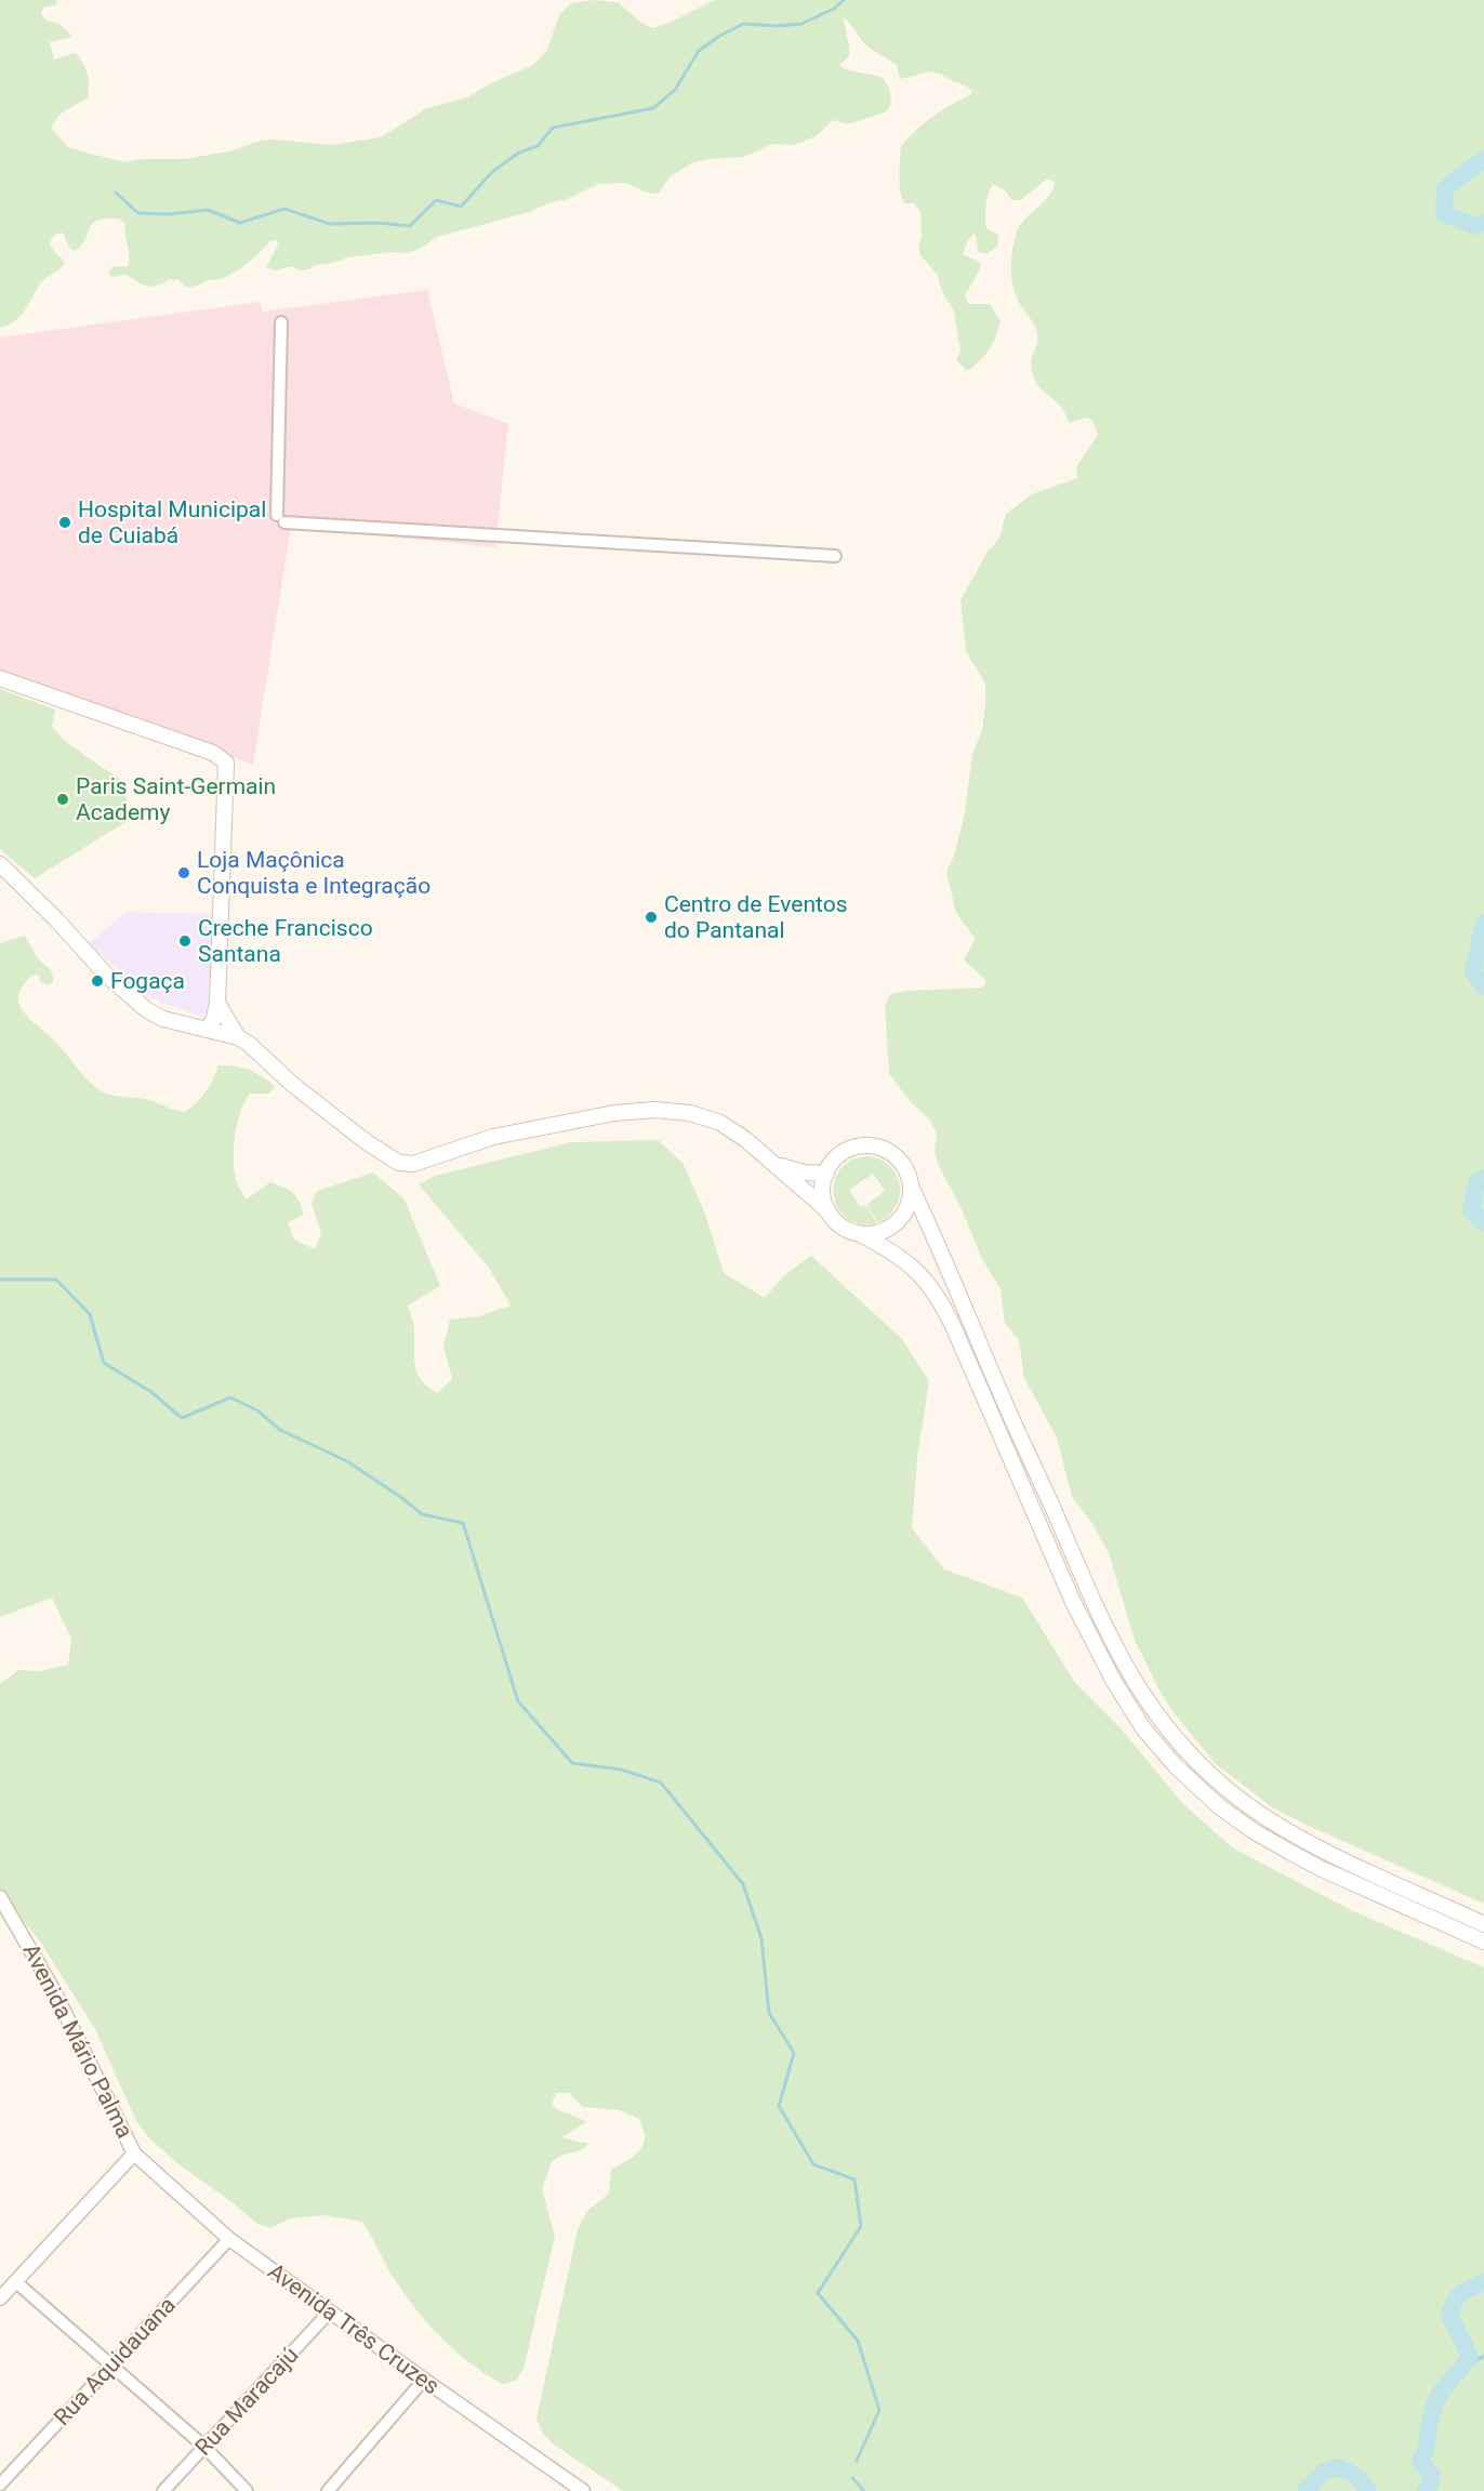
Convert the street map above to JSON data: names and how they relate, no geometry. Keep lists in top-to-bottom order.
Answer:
{
  "streets": {
    "street": [
      "Avenida Mário Palma",
      "Avenida Três Cruzes",
      "Rua Aquidauana",
      "Rua Maracajú"
    ]
  },
  "crossings": [
    ["Avenida Mário Palma", "Avenida Três Cruzes"],
    ["Avenida Três Cruzes", "Rua Aquidauana"],
    ["Avenida Três Cruzes", "Rua Maracajú"]
  ],
  "places": [
    "Hospital Municipal de Cuiabá",
    "Paris Saint-Germain Academy",
    "Loja Maçônica Conquista e Integração",
    "Centro de Eventos do Pantanal",
    "Creche Francisco Santana",
    "Fogaça"
  ]
}
